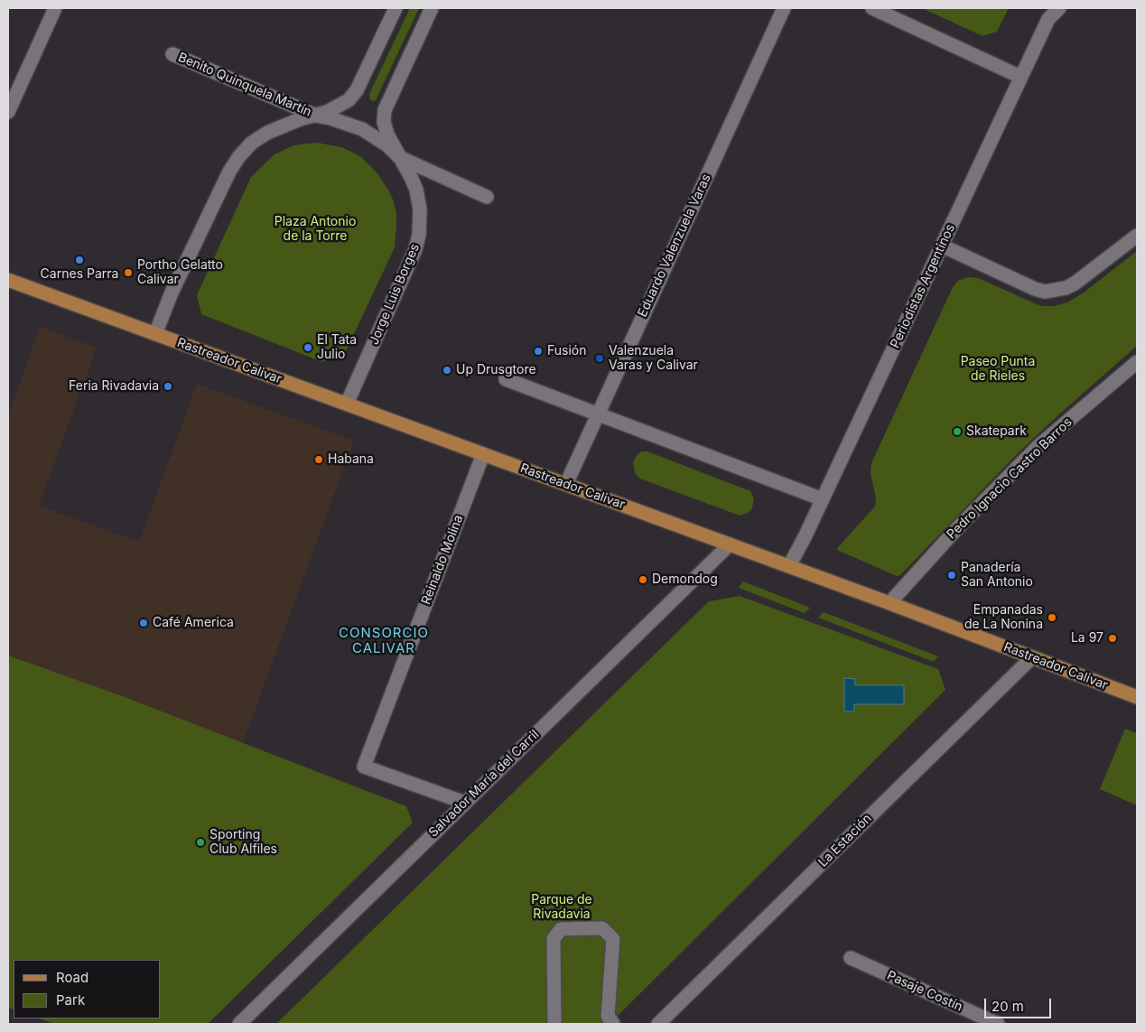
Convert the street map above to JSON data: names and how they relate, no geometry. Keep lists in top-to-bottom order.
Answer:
{
  "streets": {
    "main road": ["Rastreador Calivar"],
    "street": [
      "Benito Quinquela Martín",
      "Eduardo Valenzuela Varas",
      "Periodistas Argentinos",
      "Jorge Luis Borges",
      "Pedro Ignacio Castro Barros",
      "Reinaldo Molina",
      "Salvador María del Carril",
      "La Estación",
      "Pasaje Costín"
    ]
  },
  "crossings": [
    ["Benito Quinquela Martín", "Jorge Luis Borges"],
    ["Eduardo Valenzuela Varas", "Rastreador Calivar"],
    ["Periodistas Argentinos", "Rastreador Calivar"],
    ["Jorge Luis Borges", "Rastreador Calivar"],
    ["Rastreador Calivar", "Pedro Ignacio Castro Barros"],
    ["Rastreador Calivar", "Reinaldo Molina"],
    ["Rastreador Calivar", "Salvador María del Carril"],
    ["Rastreador Calivar", "La Estación"],
    ["Reinaldo Molina", "Salvador María del Carril"]
  ],
  "districts": ["CONSORCIO CALIVAR"],
  "parks": ["Plaza Antonio de la Torre", "Paseo Punta de Rieles", "Parque de Rivadavia"],
  "places": [
    "Carnes Parra",
    "Portho Gelatto Calivar",
    "El Tata Julio",
    "Fusión",
    "Valenzuela Varas y Calivar",
    "Up Drusgtore",
    "Feria Rivadavia",
    "Skatepark",
    "Habana",
    "Panadería San Antonio",
    "Demondog",
    "Empanadas de La Nonina",
    "Café America",
    "La 97",
    "Sporting Club Alfiles"
  ],
  "legend": ["Road", "Park"],
  "scale_bar": "20 m"
}
